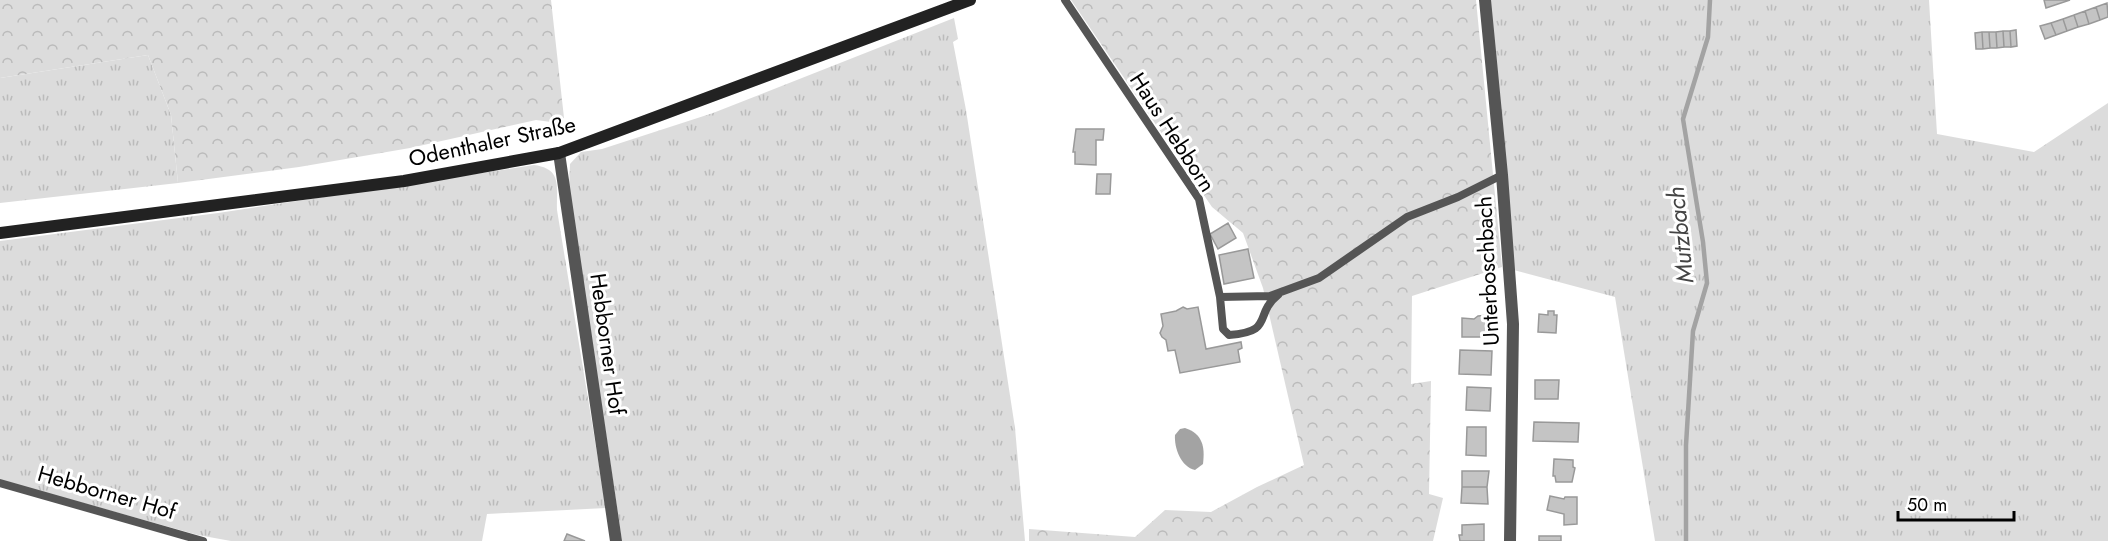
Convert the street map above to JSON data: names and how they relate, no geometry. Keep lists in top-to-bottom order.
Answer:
{
  "streets": {
    "main road": ["Odenthaler Straße"],
    "street": ["Unterboschbach", "Hebborner Hof"],
    "lane": ["Haus Hebborn"]
  },
  "crossings": [
    ["Odenthaler Straße", "Hebborner Hof"]
  ],
  "water": ["Mutzbach"],
  "scale_bar": "50 m"
}
